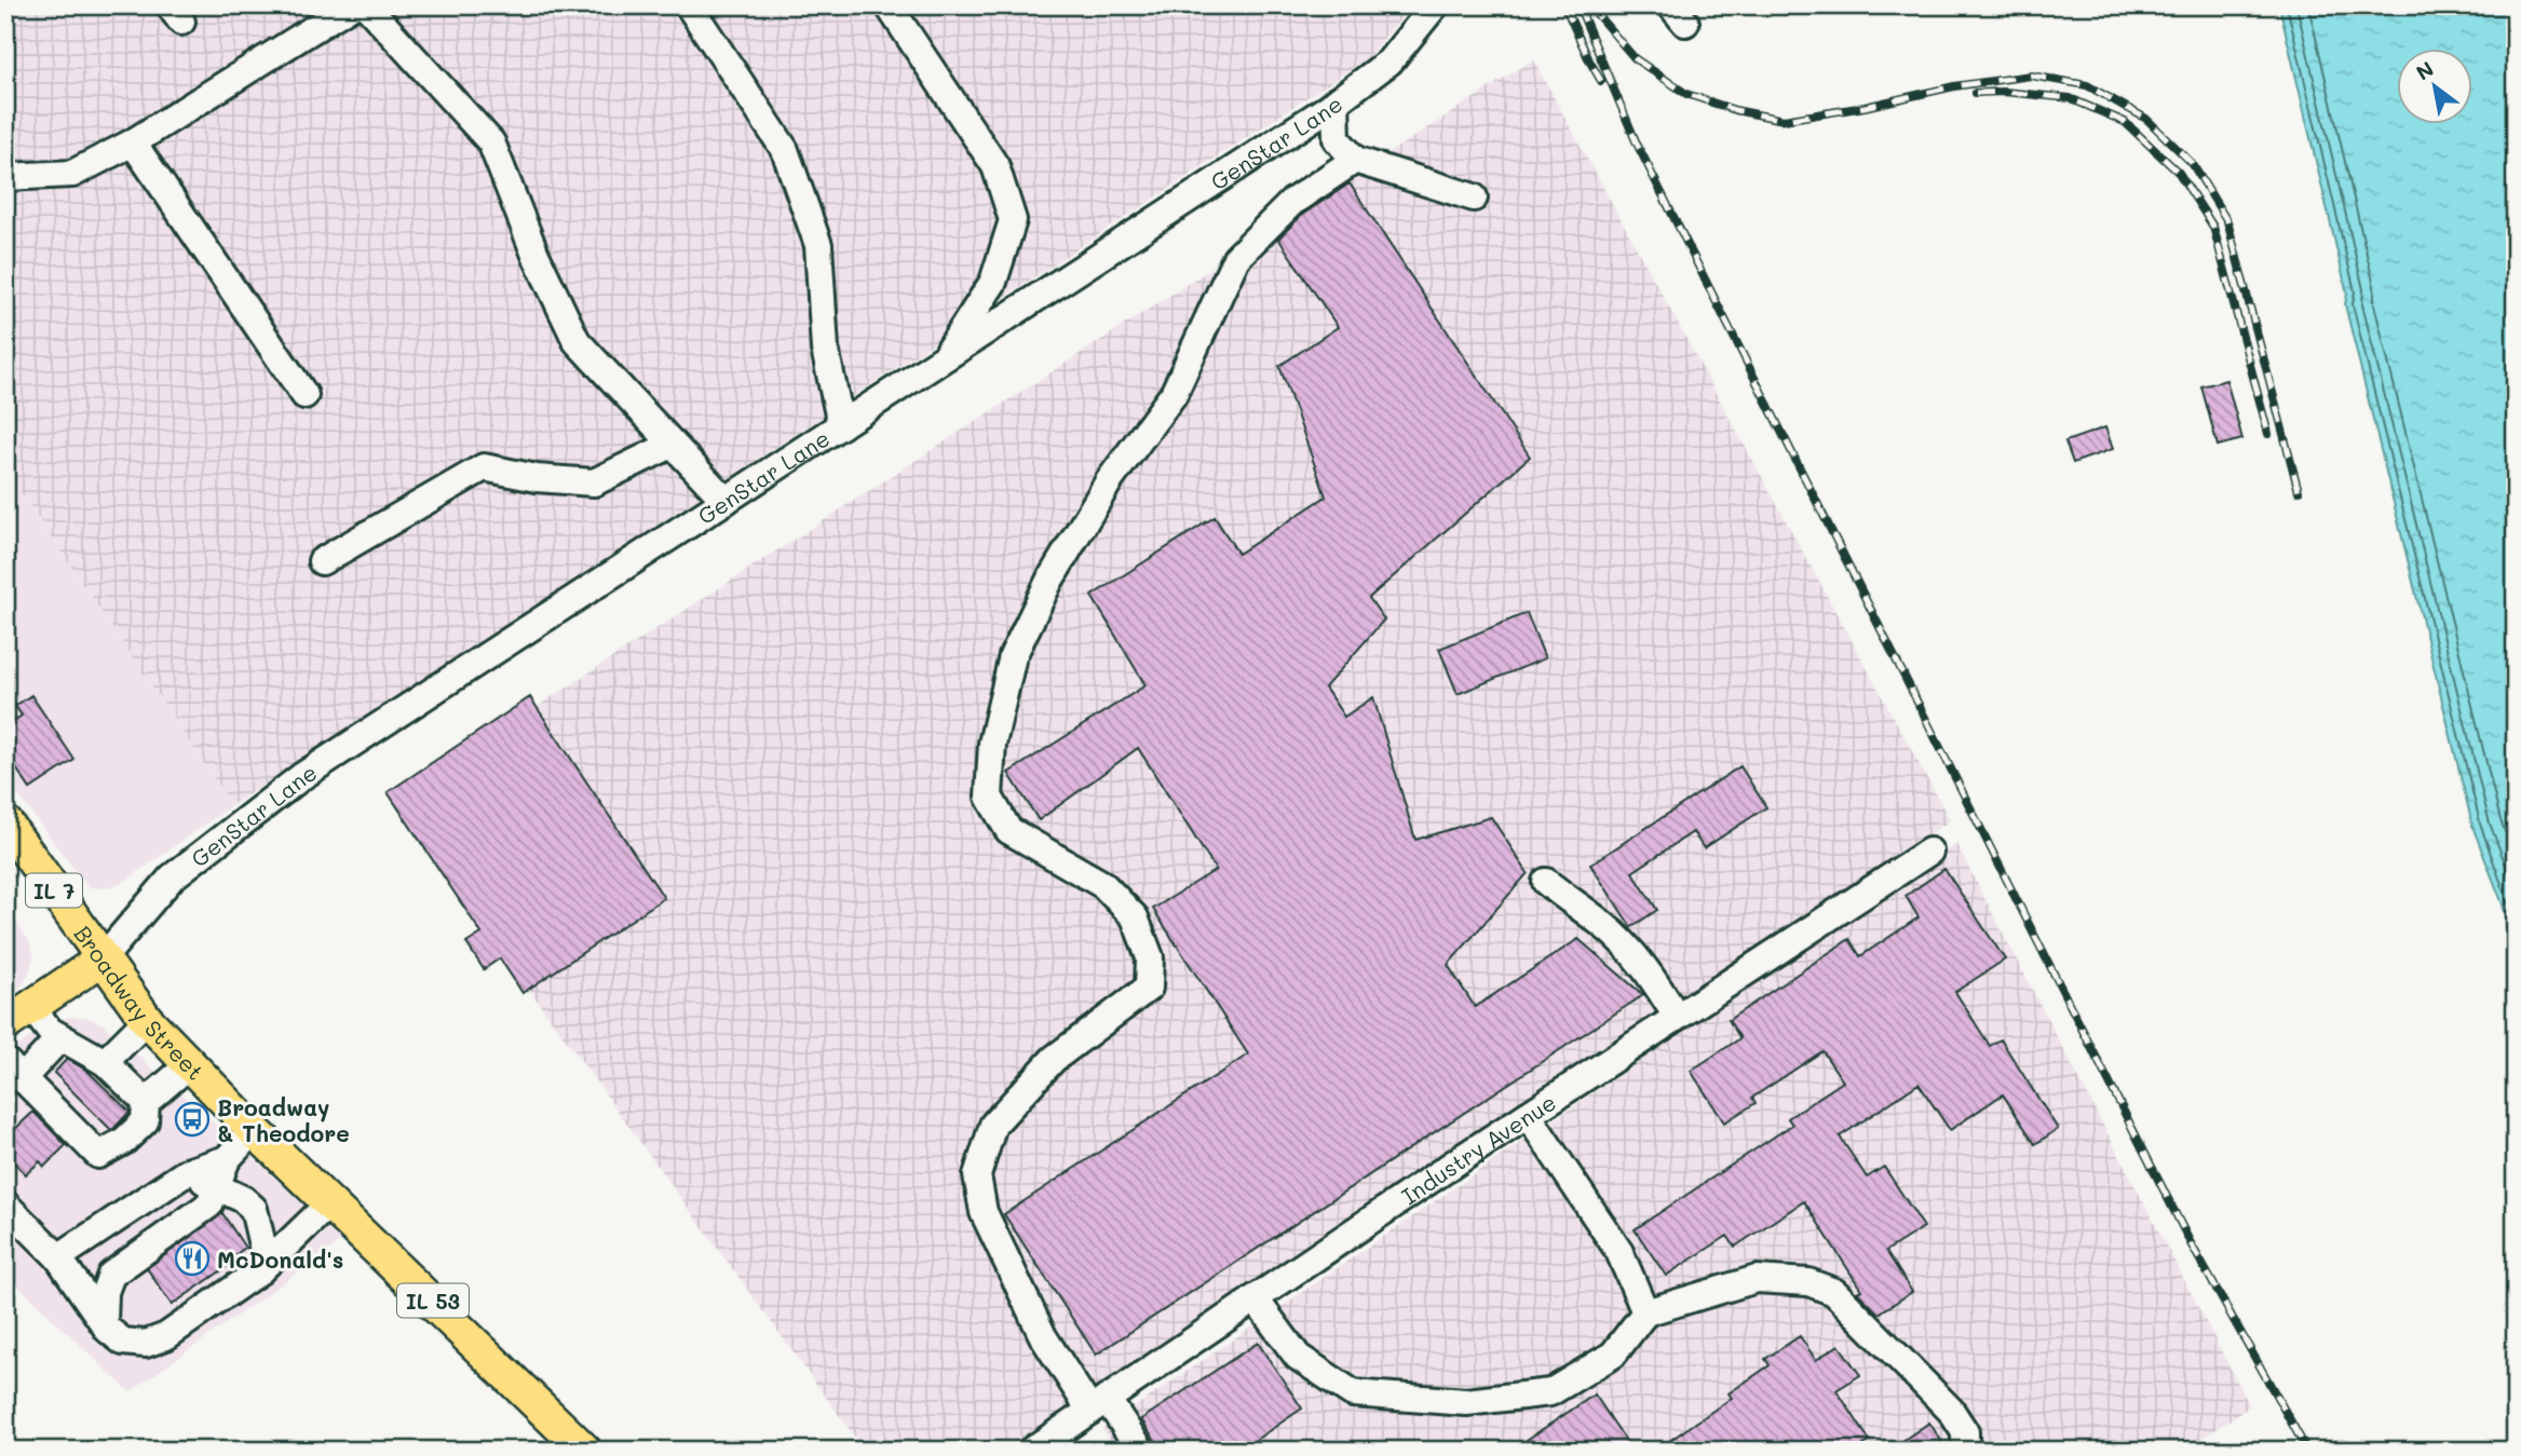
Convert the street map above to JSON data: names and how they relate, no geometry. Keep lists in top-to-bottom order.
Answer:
{
  "streets": {
    "main road": ["IL 7", "Broadway Street", "IL 53"],
    "street": ["GenStar Lane", "Industry Avenue"]
  },
  "crossings": [
    ["GenStar Lane", "Broadway Street"]
  ],
  "places": {
    "bus stop": ["Broadway & Theodore"],
    "restaurant": ["McDonald's"]
  },
  "north": "top left"
}
